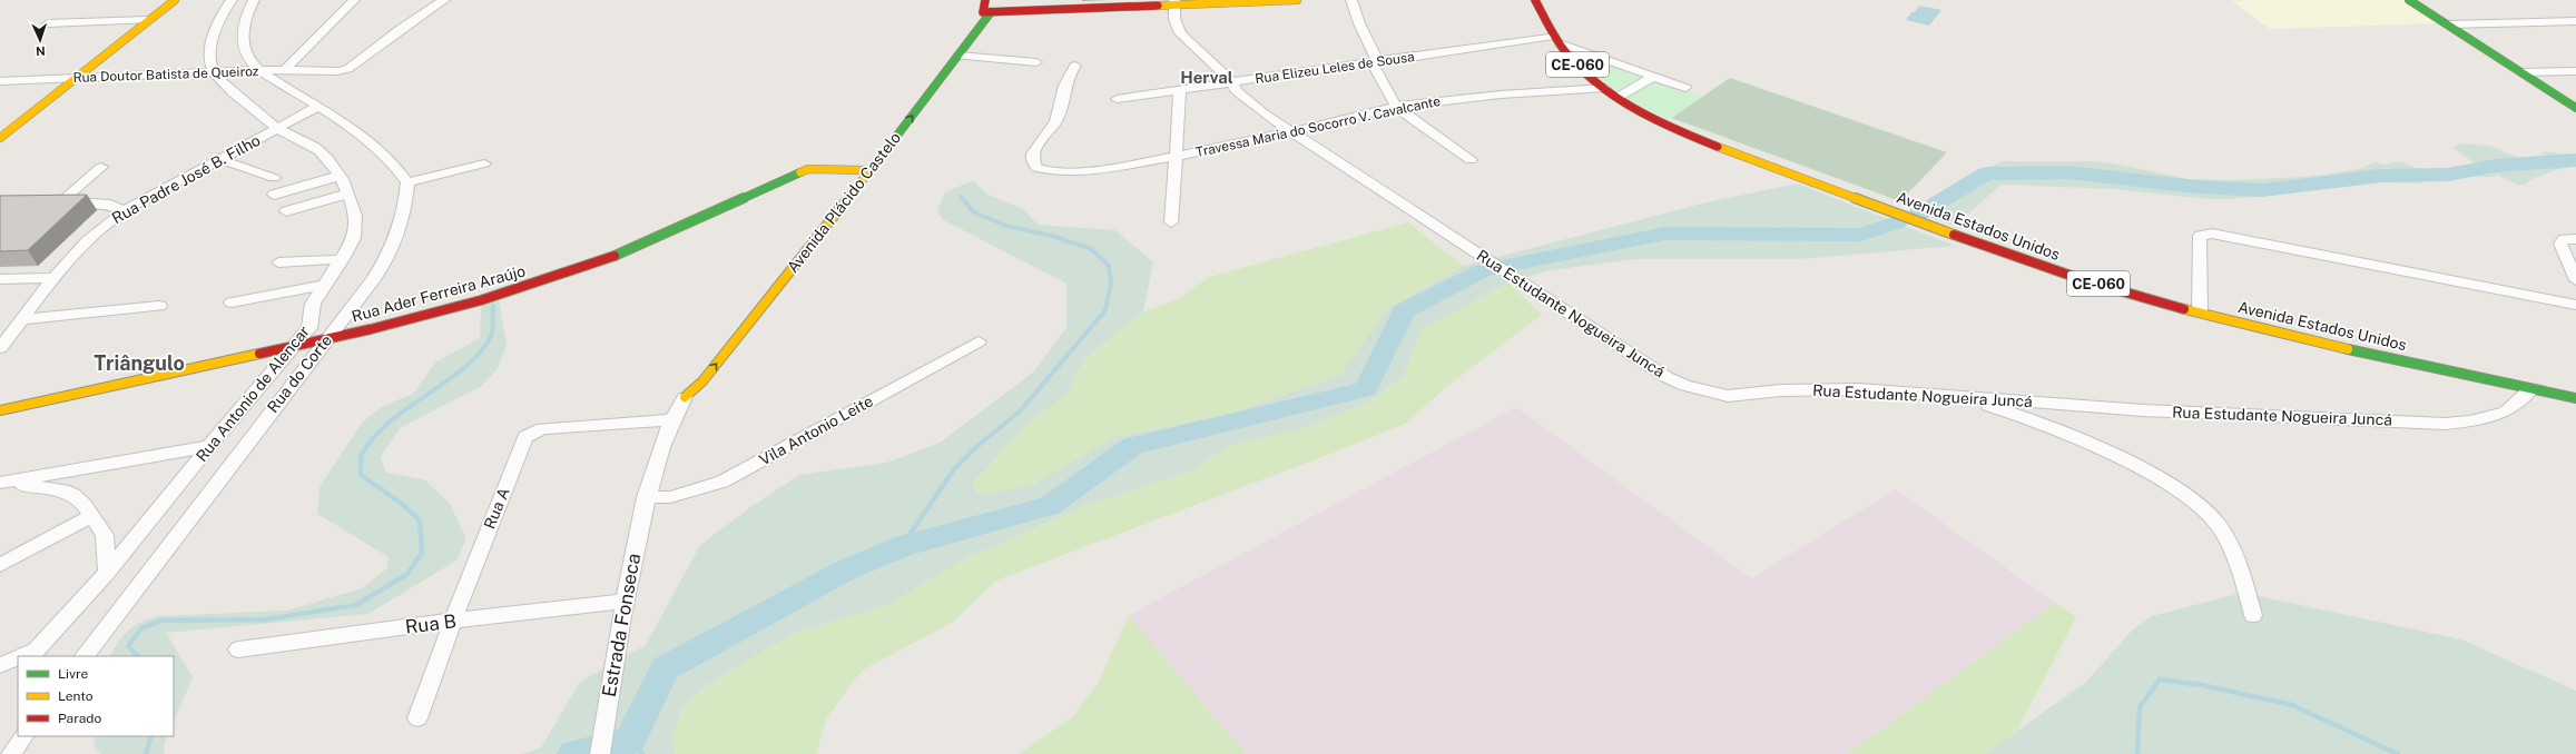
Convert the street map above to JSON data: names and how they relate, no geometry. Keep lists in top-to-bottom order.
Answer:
{
  "streets": {
    "main road": [
      "CE-060",
      "Avenida Plácido Castelo",
      "Avenida Estados Unidos",
      "Rua Ader Ferreira Araújo"
    ],
    "street": [
      "Rua Elizeu Leles de Sousa",
      "Rua Doutor Batista de Queiroz",
      "Travessa Maria do Socorro V. Cavalcante",
      "Rua Padre José B. Filho",
      "Rua Estudante Nogueira Juncá",
      "Rua do Corte",
      "Rua Antonio de Alencar",
      "Vila Antonio Leite",
      "Rua A",
      "Rua B",
      "Estrada Fonseca"
    ]
  },
  "crossings": [
    ["CE-060", "Rua Elizeu Leles de Sousa"],
    ["CE-060", "Travessa Maria do Socorro V. Cavalcante"],
    ["CE-060", "Avenida Estados Unidos"],
    ["Rua Elizeu Leles de Sousa", "Rua Estudante Nogueira Juncá"],
    ["Rua Doutor Batista de Queiroz", "Rua Antonio de Alencar"],
    ["Travessa Maria do Socorro V. Cavalcante", "Rua Estudante Nogueira Juncá"],
    ["Rua Padre José B. Filho", "Rua Antonio de Alencar"],
    ["Avenida Plácido Castelo", "Rua Ader Ferreira Araújo"],
    ["Avenida Plácido Castelo", "Vila Antonio Leite"],
    ["Avenida Plácido Castelo", "Rua A"],
    ["Avenida Plácido Castelo", "Estrada Fonseca"],
    ["Avenida Estados Unidos", "Rua Estudante Nogueira Juncá"],
    ["Rua Ader Ferreira Araújo", "Rua do Corte"],
    ["Rua Ader Ferreira Araújo", "Rua Antonio de Alencar"],
    ["Vila Antonio Leite", "Estrada Fonseca"],
    ["Rua A", "Rua B"],
    ["Rua B", "Estrada Fonseca"]
  ],
  "districts": ["Herval", "Triângulo"],
  "legend": ["Livre", "Lento", "Parado"],
  "north": "bottom"
}
